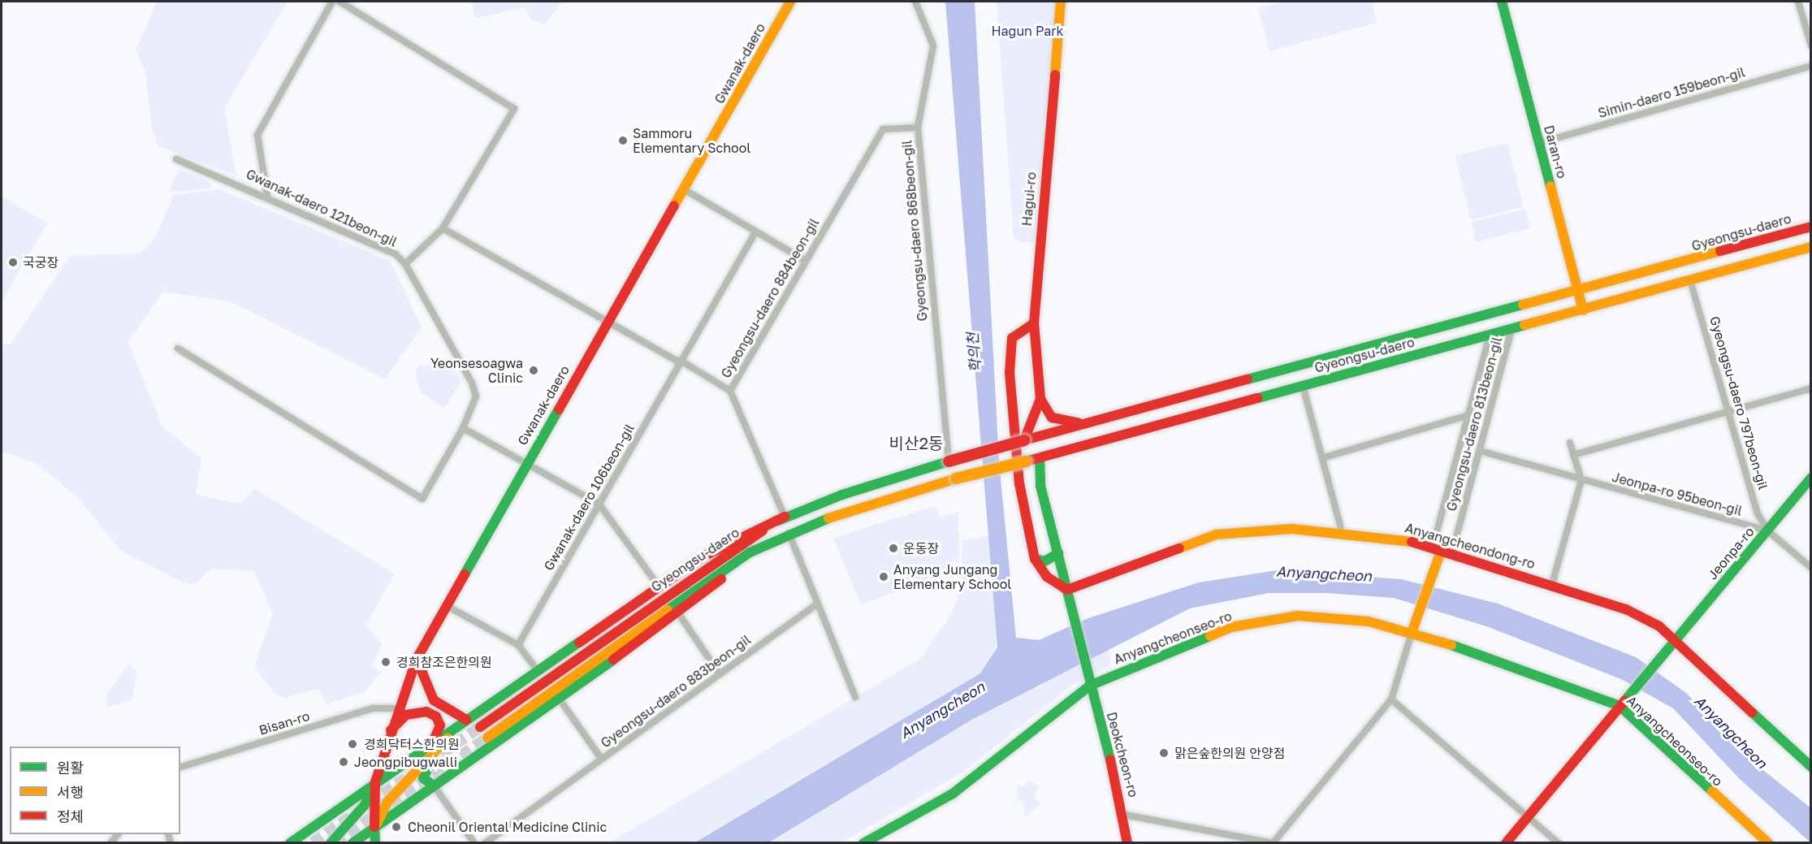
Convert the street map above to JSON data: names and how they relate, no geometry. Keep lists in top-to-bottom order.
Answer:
{
  "streets": {
    "main road": [
      "Gwanak-daero",
      "Daran-ro",
      "Hagui-ro",
      "Gyeongsu-daero",
      "Anyangcheondong-ro",
      "Jeonpa-ro",
      "Anyangcheonseo-ro",
      "Deokcheon-ro"
    ],
    "street": [
      "Simin-daero 159beon-gil",
      "Gwanak-daero 121beon-gil",
      "Gyeongsu-daero 868beon-gil",
      "Gyeongsu-daero 884beon-gil",
      "Gyeongsu-daero 797beon-gil",
      "Gyeongsu-daero 813beon-gil",
      "Jeonpa-ro 95beon-gil",
      "Gwanak-daero 106beon-gil",
      "Gyeongsu-daero 883beon-gil",
      "Bisan-ro"
    ]
  },
  "crossings": [
    ["Gwanak-daero", "Bisan-ro"],
    ["Simin-daero 159beon-gil", "Daran-ro"],
    ["Daran-ro", "Gyeongsu-daero"],
    ["Gyeongsu-daero 868beon-gil", "Gyeongsu-daero"],
    ["Gyeongsu-daero 868beon-gil", "Gyeongsu-daero 884beon-gil"],
    ["Gyeongsu-daero", "Gyeongsu-daero 884beon-gil"],
    ["Gyeongsu-daero", "Gyeongsu-daero 797beon-gil"],
    ["Gyeongsu-daero", "Gyeongsu-daero 813beon-gil"],
    ["Gyeongsu-daero 797beon-gil", "Jeonpa-ro 95beon-gil"],
    ["Gyeongsu-daero 797beon-gil", "Jeonpa-ro"],
    ["Gyeongsu-daero 813beon-gil", "Jeonpa-ro 95beon-gil"],
    ["Gyeongsu-daero 813beon-gil", "Anyangcheondong-ro"],
    ["Jeonpa-ro 95beon-gil", "Jeonpa-ro"],
    ["Anyangcheondong-ro", "Jeonpa-ro"],
    ["Anyangcheondong-ro", "Deokcheon-ro"],
    ["Jeonpa-ro", "Anyangcheonseo-ro"],
    ["Anyangcheonseo-ro", "Deokcheon-ro"]
  ],
  "districts": ["비산2동"],
  "water": ["학의천", "Anyangcheon"],
  "parks": ["Hagun Park"],
  "places": [
    "Sammoru Elementary School",
    "국궁장",
    "Yeonsesoagwa Clinic",
    "운동장",
    "Anyang Jungang Elementary School",
    "경희참조은한의원",
    "경희닥터스한의원",
    "맑은숲한의원 안양점",
    "Jeongpibugwalli",
    "Cheonil Oriental Medicine Clinic"
  ],
  "legend": ["원활", "서행", "정체"]
}
